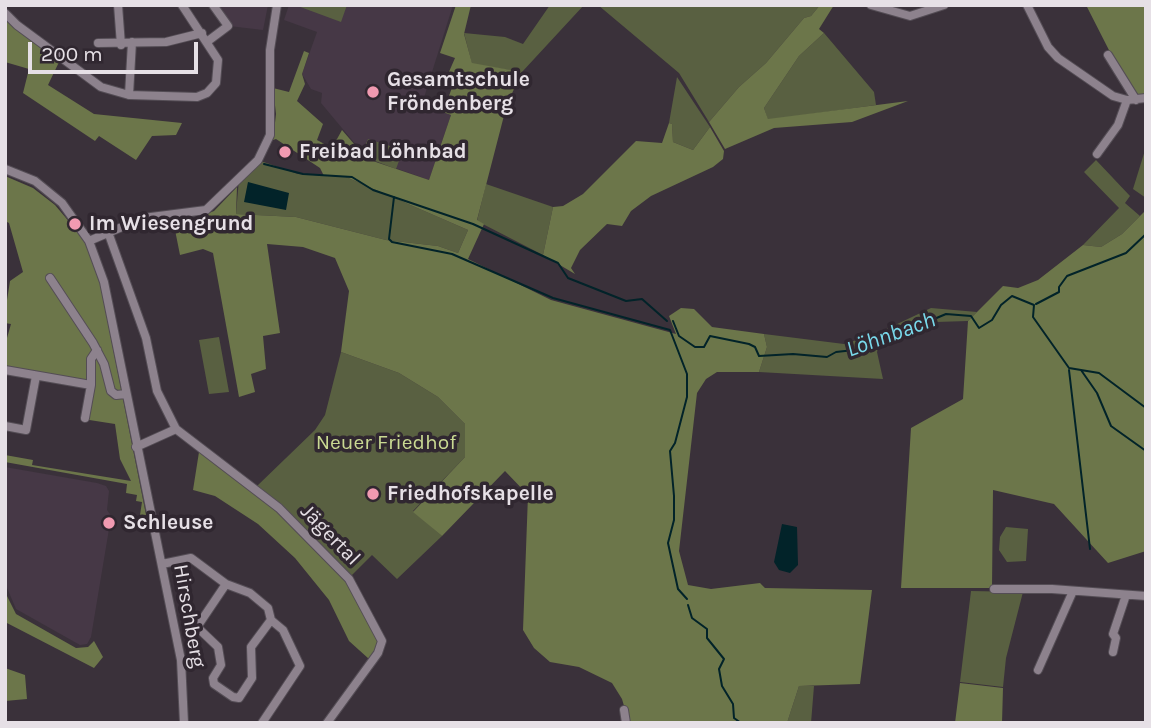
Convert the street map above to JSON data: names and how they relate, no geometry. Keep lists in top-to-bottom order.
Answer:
{
  "streets": {
    "street": ["Jägertal", "Hirschberg"]
  },
  "water": ["Löhnbach"],
  "parks": ["Neuer Friedhof"],
  "places": [
    "Gesamtschule Fröndenberg",
    "Freibad Löhnbad",
    "Im Wiesengrund",
    "Friedhofskapelle",
    "Schleuse"
  ],
  "scale_bar": "200 m"
}
